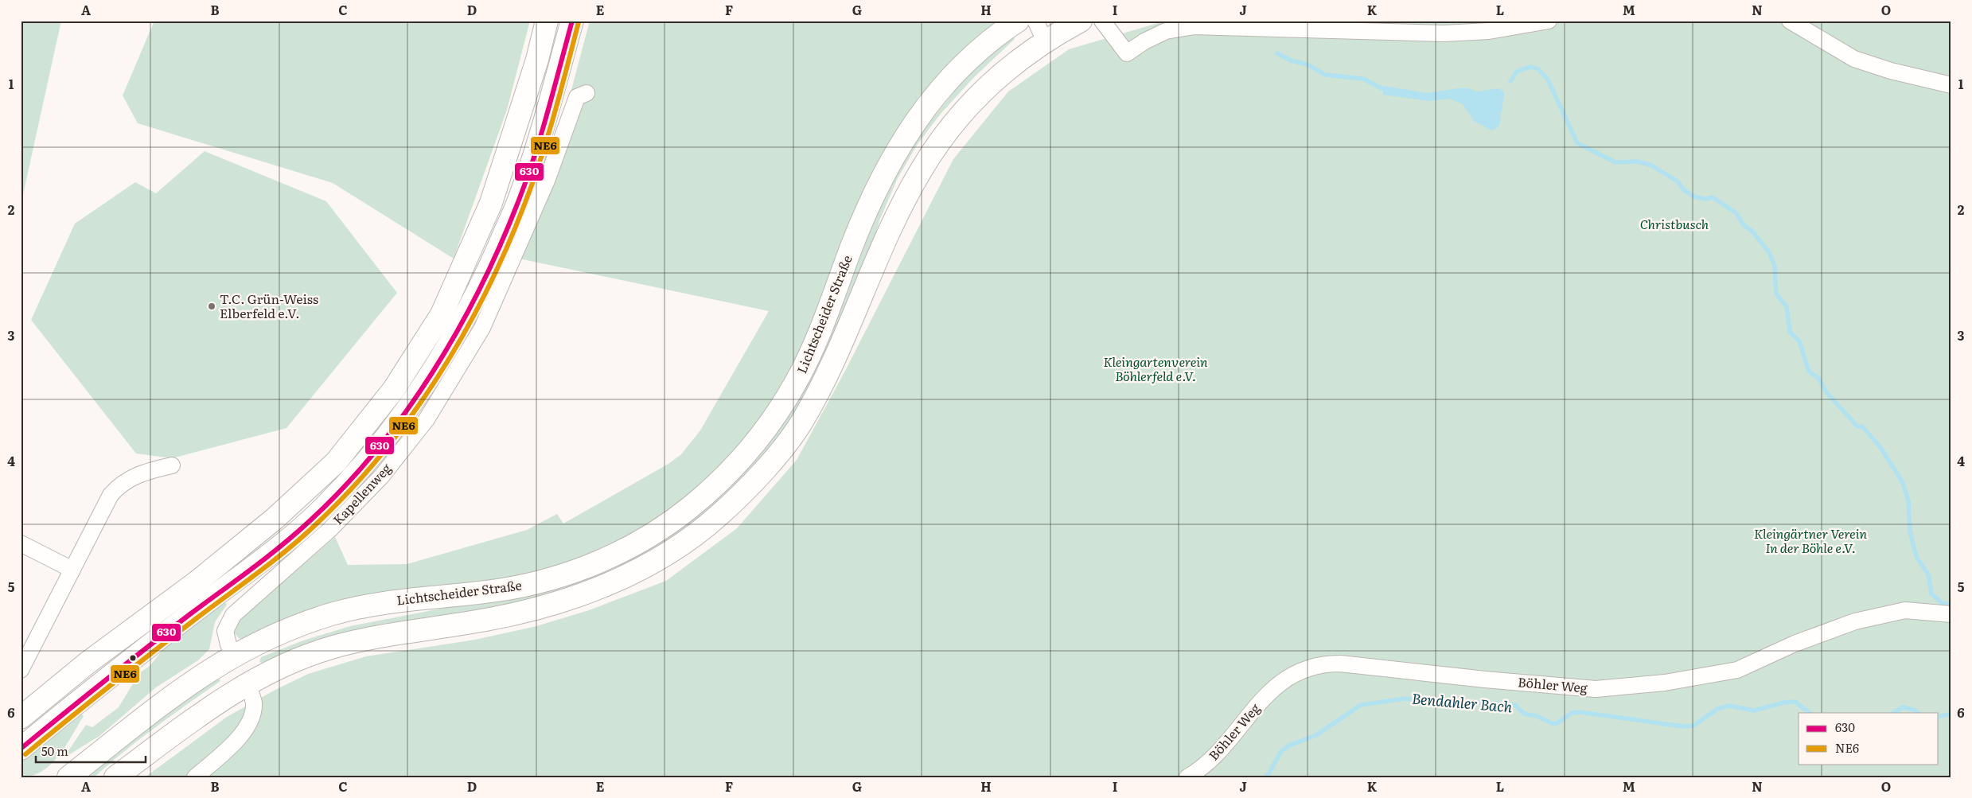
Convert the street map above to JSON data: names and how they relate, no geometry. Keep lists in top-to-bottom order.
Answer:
{
  "streets": {
    "main road": ["Lichtscheider Straße", "Kapellenweg"],
    "street": ["Böhler Weg"]
  },
  "crossings": [
    ["Lichtscheider Straße", "Kapellenweg"]
  ],
  "water": ["Bendahler Bach"],
  "parks": ["Christbusch", "Kleingartenverein Böhlerfeld e.V.", "Kleingärtner Verein In der Böhle e.V."],
  "places": ["T.C. Grün-Weiss Elberfeld e.V."],
  "lines": ["transit line 630", "transit line NE6"],
  "legend": ["630", "NE6"],
  "scale_bar": "50 m",
  "grid": {
    "columns": [
      "A",
      "B",
      "C",
      "D",
      "E",
      "F",
      "G",
      "H",
      "I",
      "J",
      "K",
      "L",
      "M",
      "N",
      "O"
    ],
    "rows": [
      "1",
      "2",
      "3",
      "4",
      "5",
      "6"
    ]
  }
}
